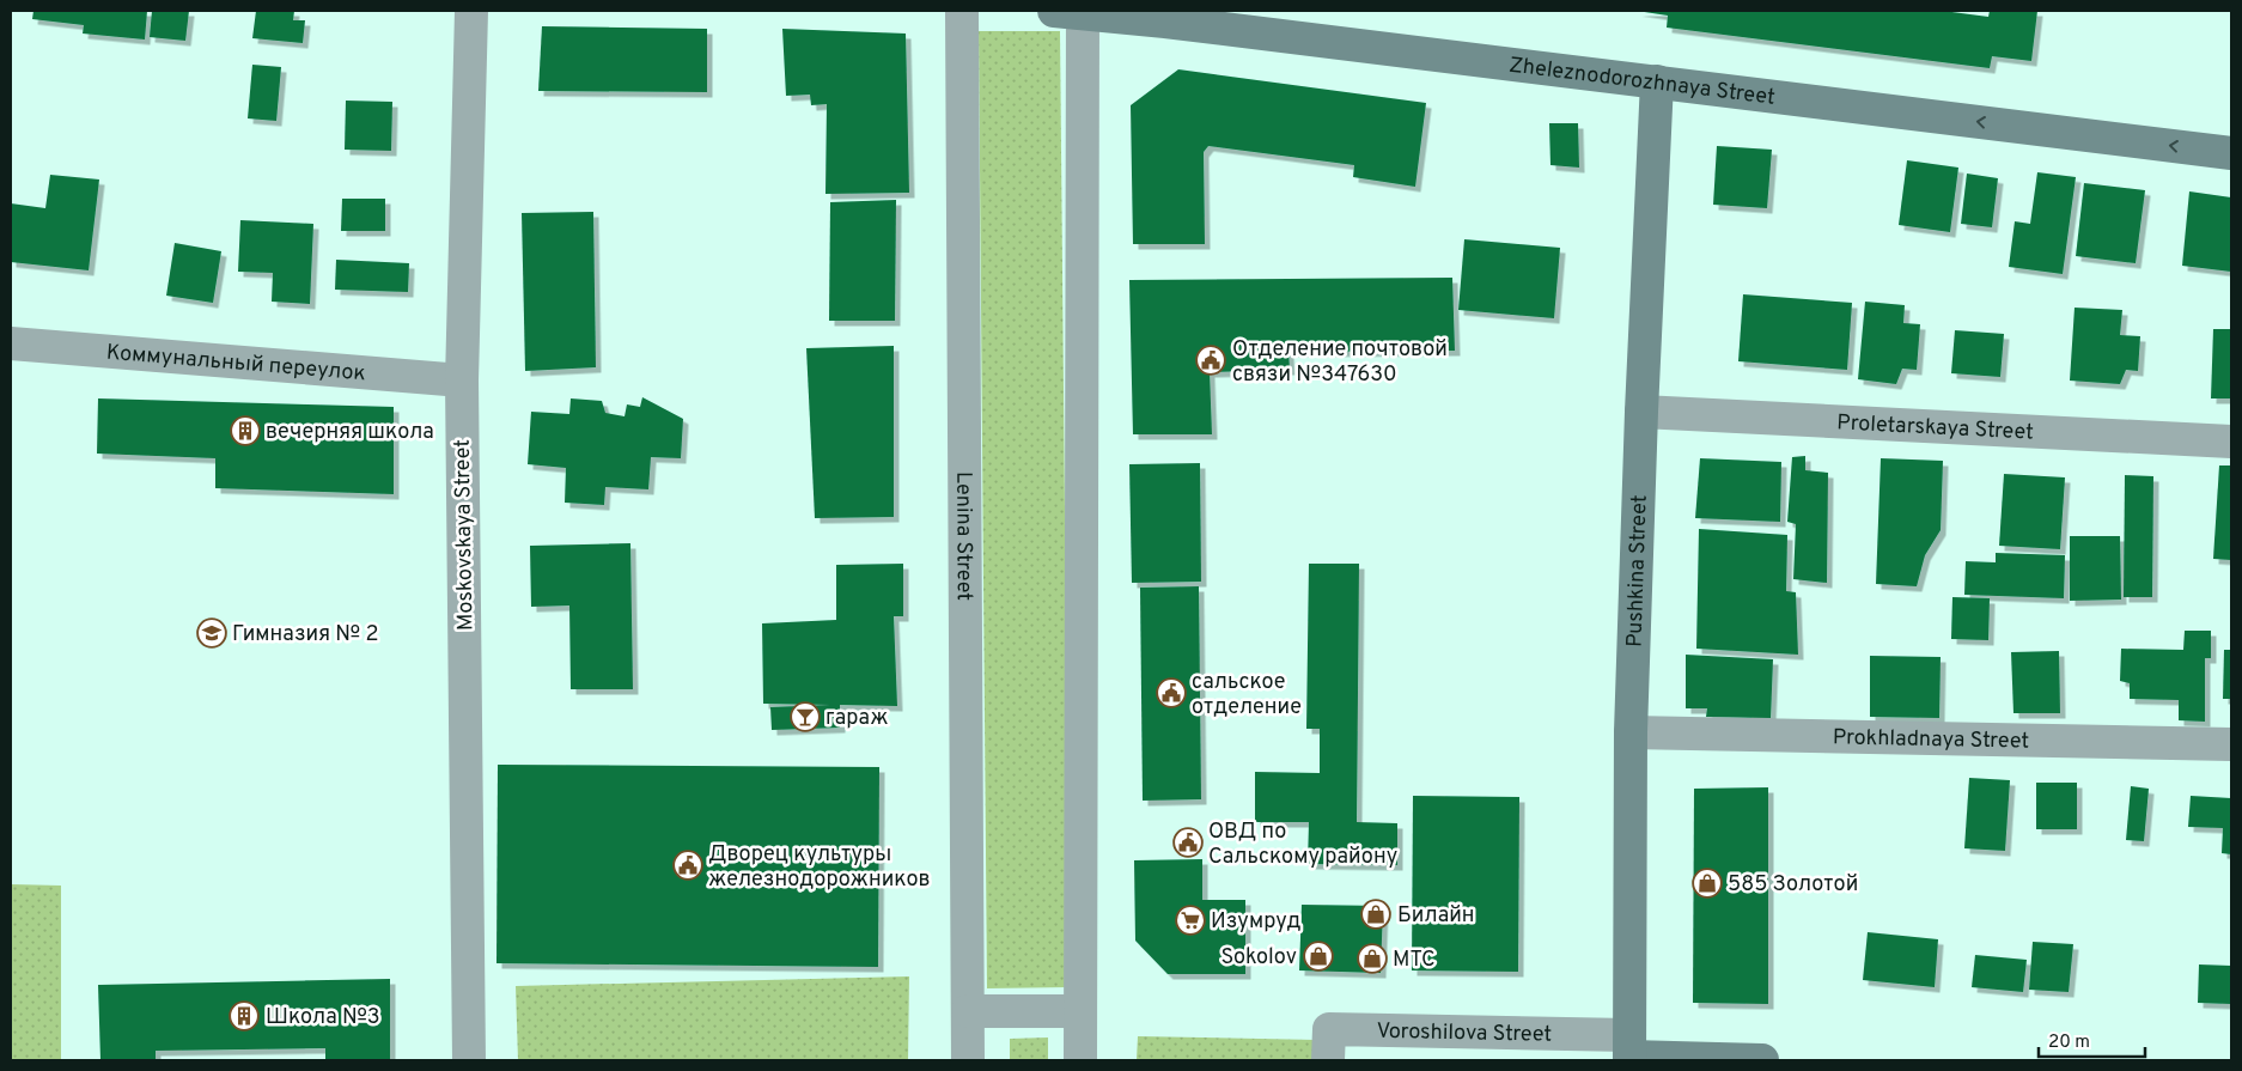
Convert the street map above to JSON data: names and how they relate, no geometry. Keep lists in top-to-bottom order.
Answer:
{
  "streets": {
    "main road": ["Zheleznodorozhnaya Street", "Pushkina Street", "Voroshilova Street"],
    "street": [
      "Коммунальный переулок",
      "Proletarskaya Street",
      "Moskovskaya Street",
      "Lenina Street",
      "Prokhladnaya Street"
    ]
  },
  "crossings": [
    ["Zheleznodorozhnaya Street", "Pushkina Street"],
    ["Коммунальный переулок", "Moskovskaya Street"],
    ["Proletarskaya Street", "Pushkina Street"],
    ["Pushkina Street", "Prokhladnaya Street"],
    ["Pushkina Street", "Voroshilova Street"]
  ],
  "one_way": ["Zheleznodorozhnaya Street"],
  "places": {
    "public building": [
      "Отделение почтовой связи №347630",
      "сальское отделение",
      "ОВД по Сальскому району",
      "Дворец культуры железнодорожников"
    ],
    "building": ["вечерняя школа", "Школа №3"],
    "school or university": ["Гимназия № 2"],
    "bar": ["гараж"],
    "shop": [
      "585 Золотой",
      "Билайн",
      "Sokolov",
      "МТС"
    ],
    "supermarket": ["Изумруд"]
  },
  "scale_bar": "20 m"
}
